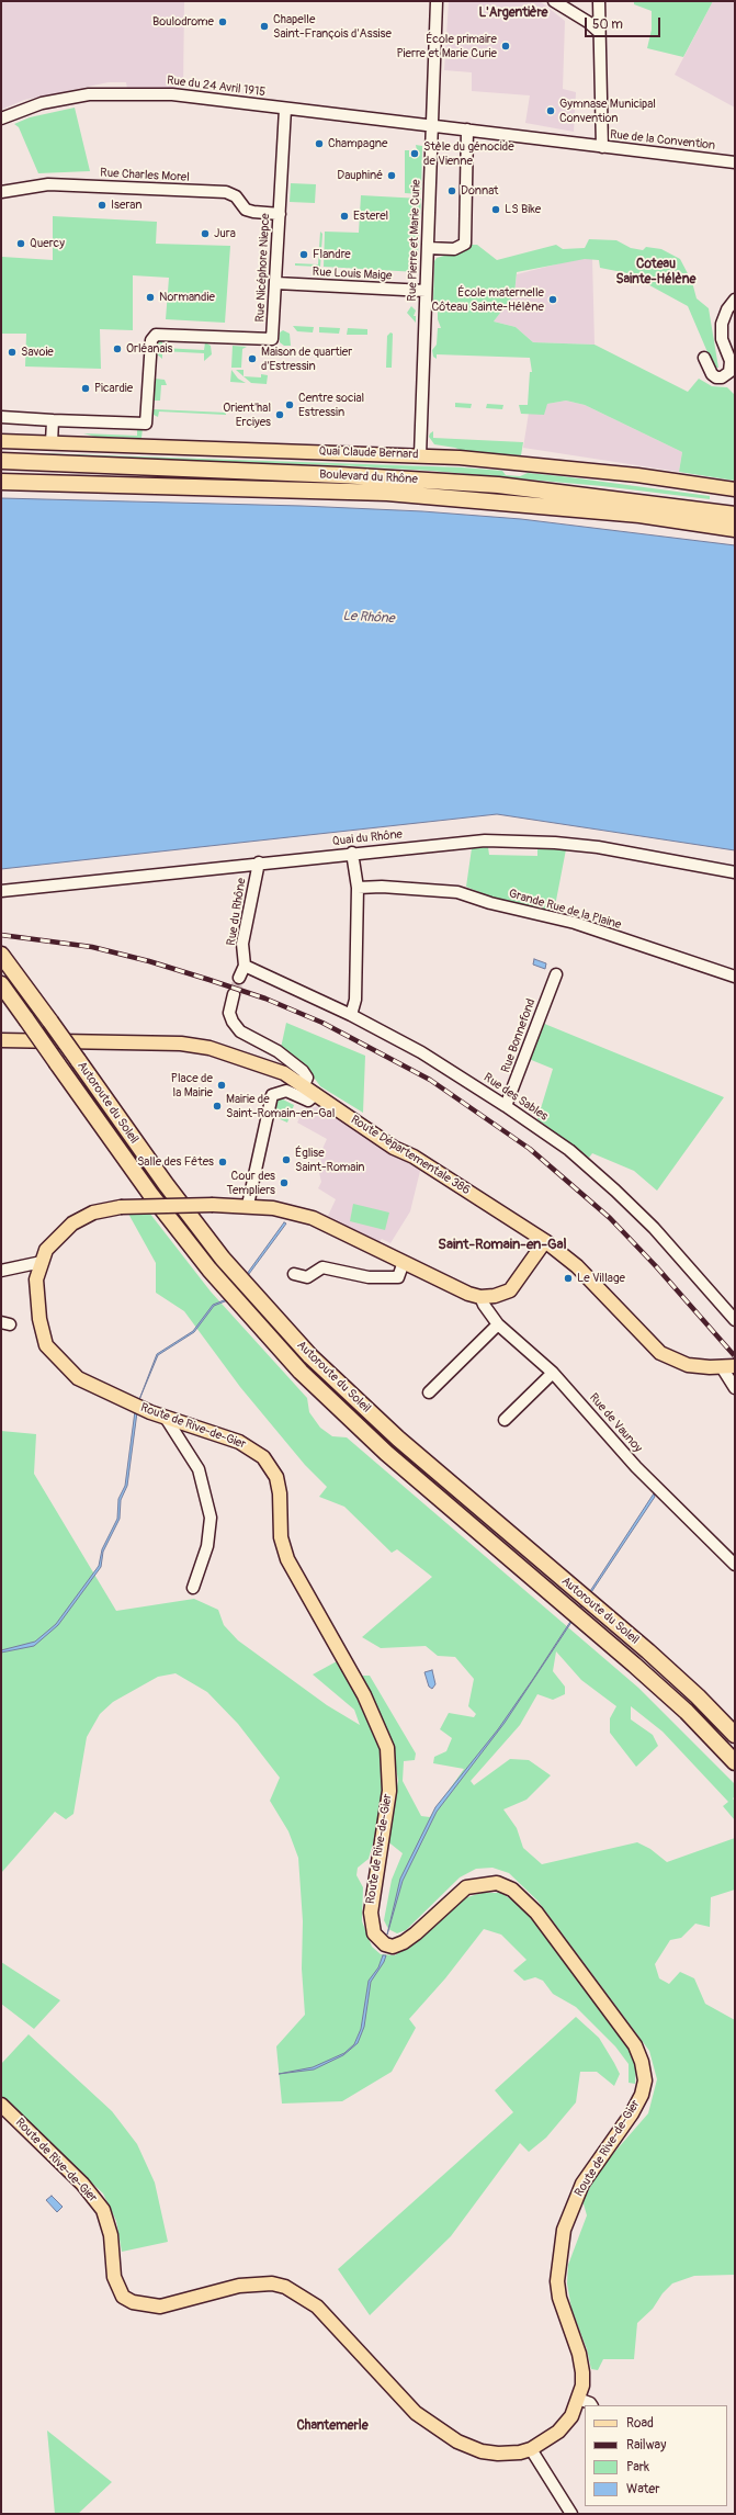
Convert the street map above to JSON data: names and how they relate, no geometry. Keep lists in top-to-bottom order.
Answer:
{
  "streets": {
    "highway": ["Boulevard du Rhône", "Autoroute du Soleil"],
    "main road": ["Quai Claude Bernard", "Route Départementale 386", "Route de Rive-de-Gier"],
    "street": [
      "Rue du 24 Avril 1915",
      "Rue de la Convention",
      "Rue Charles Morel",
      "Rue Pierre et Marie Curie",
      "Rue Nicéphore Niepce",
      "Rue Louis Maige",
      "Quai du Rhône",
      "Grande Rue de la Plaine",
      "Rue du Rhône",
      "Rue Bonnefond",
      "Rue des Sables",
      "Rue de Vaunoy"
    ]
  },
  "crossings": [
    ["Rue du 24 Avril 1915", "Rue de la Convention"],
    ["Rue du 24 Avril 1915", "Rue Pierre et Marie Curie"],
    ["Rue du 24 Avril 1915", "Rue Nicéphore Niepce"],
    ["Rue de la Convention", "Rue Pierre et Marie Curie"],
    ["Rue Charles Morel", "Rue Nicéphore Niepce"],
    ["Rue Pierre et Marie Curie", "Rue Louis Maige"],
    ["Rue Pierre et Marie Curie", "Quai Claude Bernard"],
    ["Rue Nicéphore Niepce", "Rue Louis Maige"],
    ["Quai du Rhône", "Rue du Rhône"],
    ["Rue du Rhône", "Rue des Sables"],
    ["Rue Bonnefond", "Rue des Sables"],
    ["Route Départementale 386", "Route de Rive-de-Gier"],
    ["Rue de Vaunoy", "Route de Rive-de-Gier"]
  ],
  "districts": [
    "L'Argentière",
    "Coteau Sainte-Hélène",
    "Saint-Romain-en-Gal",
    "Chantemerle"
  ],
  "water": ["Le Rhône"],
  "places": [
    "Boulodrome",
    "Chapelle Saint-François d'Assise",
    "École primaire Pierre et Marie Curie",
    "Gymnase Municipal Convention",
    "Champagne",
    "Stèle du génocide de Vienne",
    "Dauphiné",
    "Donnat",
    "Iseran",
    "LS Bike",
    "Esterel",
    "Jura",
    "Quercy",
    "Flandre",
    "Normandie",
    "École maternelle Côteau Sainte-Hélène",
    "Orléanais",
    "Savoie",
    "Maison de quartier d'Estressin",
    "Picardie",
    "Centre social Estressin",
    "Orient'hal Erciyes",
    "Place de la Mairie",
    "Mairie de Saint-Romain-en-Gal",
    "Église Saint-Romain",
    "Salle des Fêtes",
    "Cour des Templiers",
    "Le Village"
  ],
  "legend": [
    "Road",
    "Railway",
    "Park",
    "Water"
  ],
  "scale_bar": "50 m"
}
